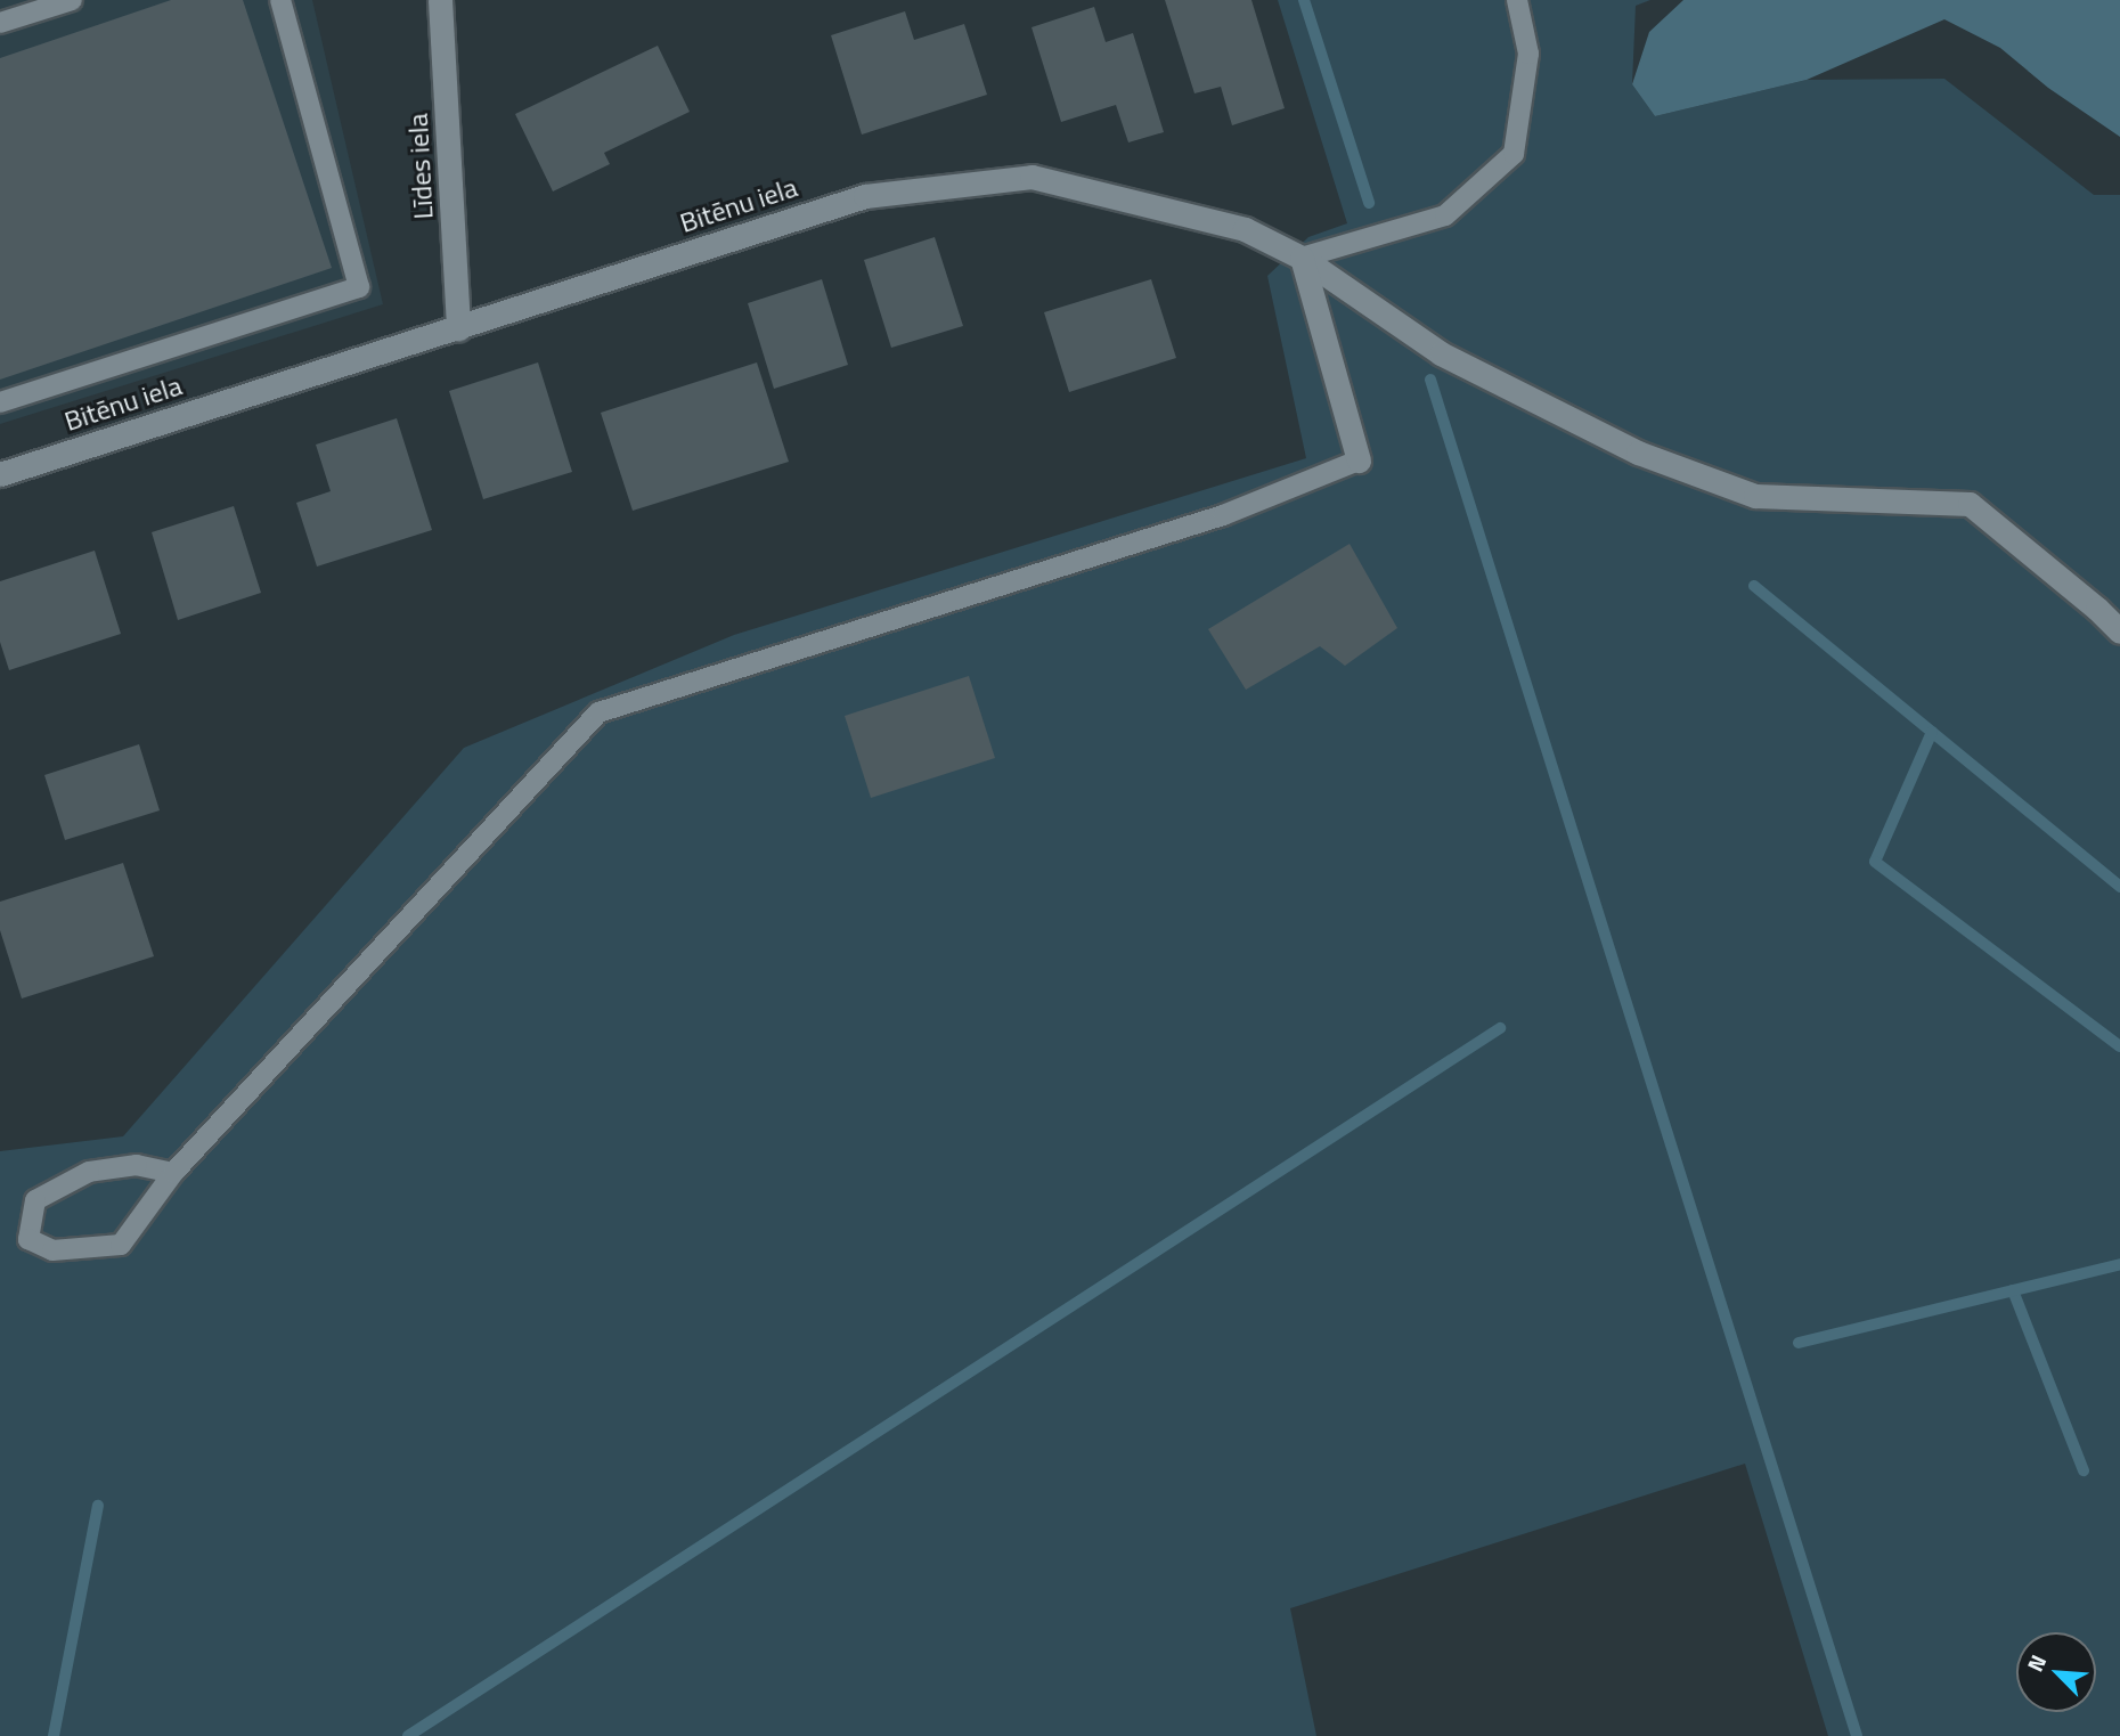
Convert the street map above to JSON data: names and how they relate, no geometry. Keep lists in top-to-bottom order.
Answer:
{
  "streets": {
    "street": ["Līdes iela", "Bitēnu iela"]
  },
  "crossings": [
    ["Līdes iela", "Bitēnu iela"]
  ],
  "north": "top left"
}
